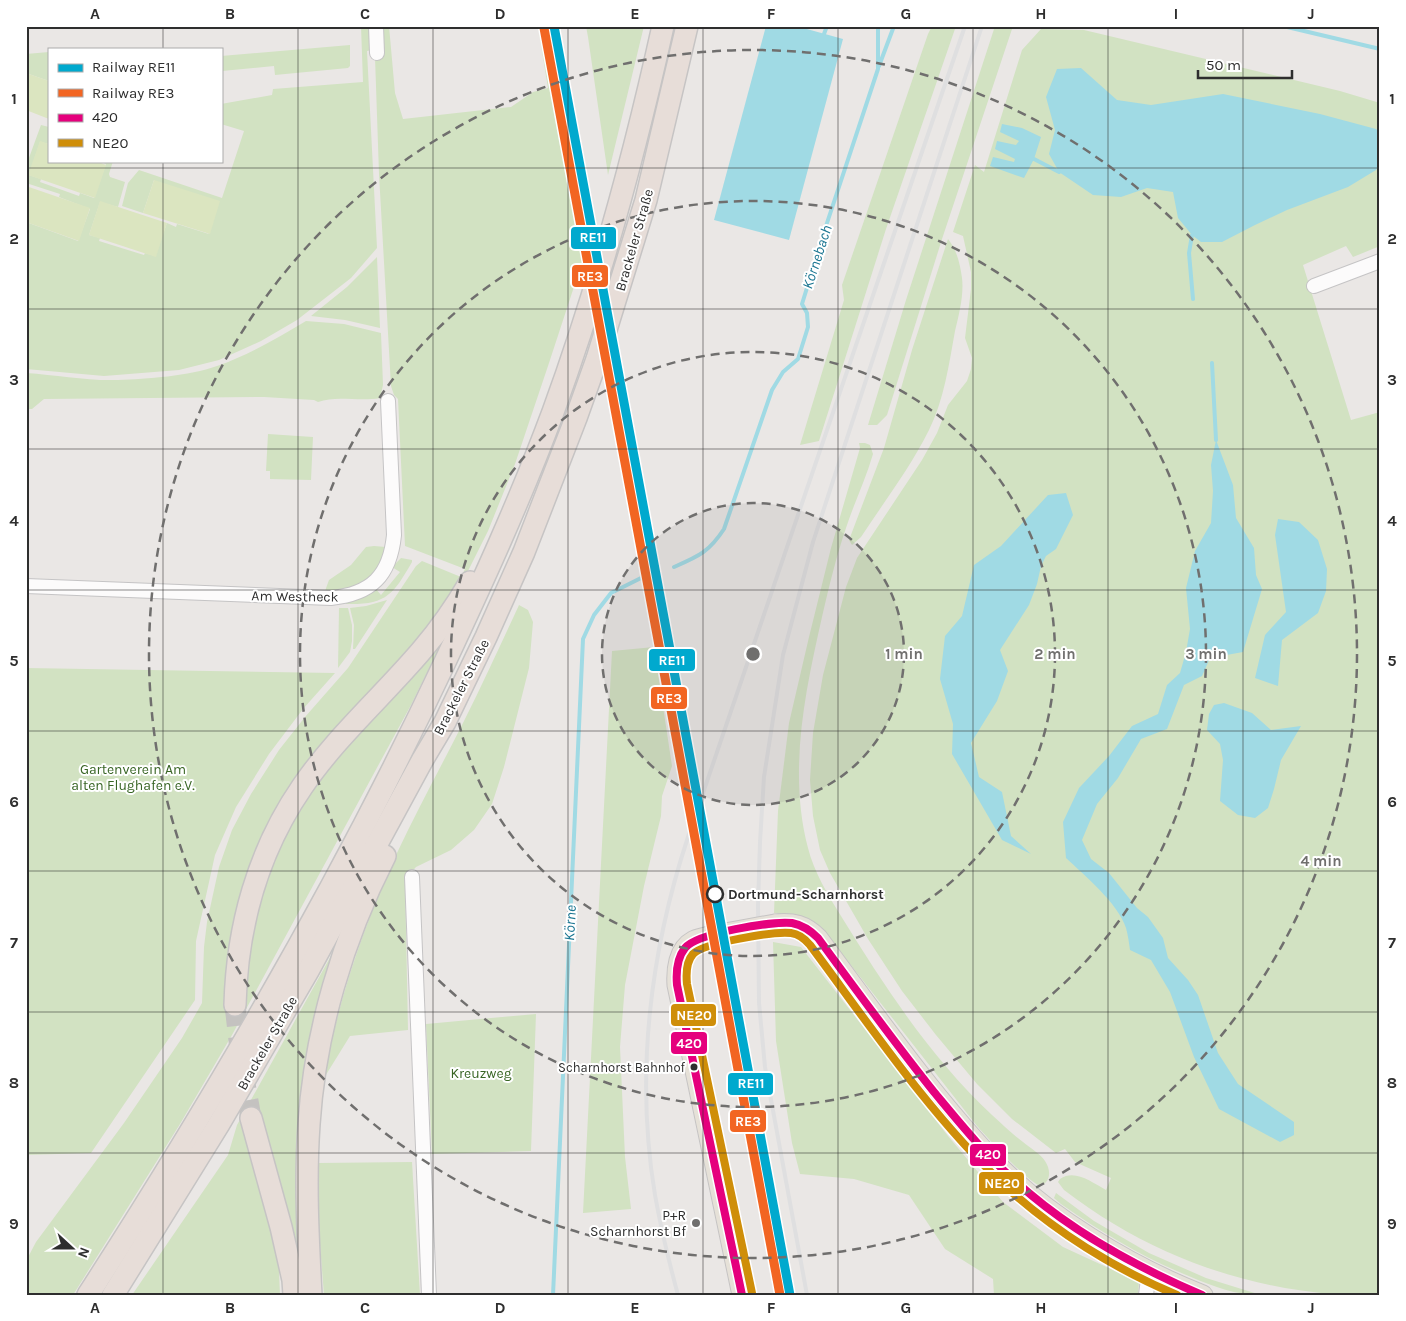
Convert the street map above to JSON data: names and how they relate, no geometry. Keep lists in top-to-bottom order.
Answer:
{
  "streets": {
    "highway": ["Brackeler Straße"],
    "street": ["Am Westheck"]
  },
  "water": ["Körnebach", "Körne"],
  "parks": ["Gartenverein Am alten Flughafen e.V.", "Kreuzweg"],
  "places": ["Dortmund-Scharnhorst", "Scharnhorst Bahnhof", "P+R Scharnhorst Bf"],
  "lines": [
    "rail line RE11",
    "rail line RE3",
    "transit line 420",
    "transit line NE20"
  ],
  "legend": [
    "Railway RE11",
    "Railway RE3",
    "420",
    "NE20"
  ],
  "scale_bar": "50 m",
  "north": "right",
  "grid": {
    "columns": [
      "A",
      "B",
      "C",
      "D",
      "E",
      "F",
      "G",
      "H",
      "I",
      "J"
    ],
    "rows": [
      "1",
      "2",
      "3",
      "4",
      "5",
      "6",
      "7",
      "8",
      "9"
    ]
  },
  "rings": [
    "1 min",
    "2 min",
    "3 min",
    "4 min"
  ]
}
